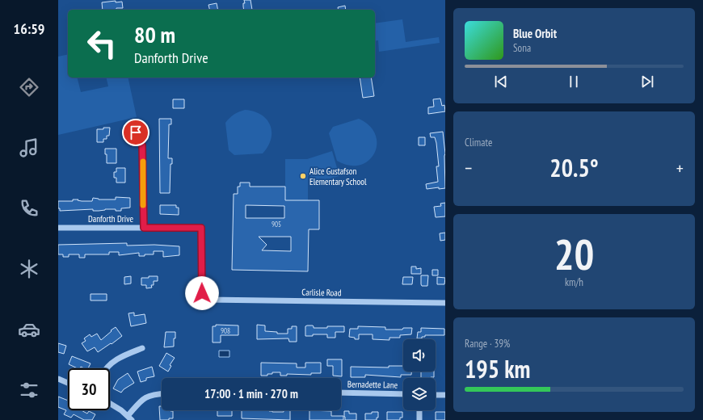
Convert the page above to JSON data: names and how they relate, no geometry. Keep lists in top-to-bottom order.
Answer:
{
  "streets": {
    "street": ["Danforth Drive", "Carlisle Road", "Bernadette Lane"]
  },
  "crossings": [
    ["Danforth Drive", "Carlisle Road"]
  ],
  "places": ["Alice Gustafson Elementary School"],
  "house_numbers": ["905", "908"],
  "page": {
    "tabs": "16:59",
    "turn": ["80 m", "Danforth Drive"],
    "song": ["Blue Orbit", "Sona"],
    "tile": [
      "Climate",
      ["20", "km/h"],
      ["Range · 39%", "195 km"]
    ],
    "heat": ["−", "20.5°", "+"],
    "limit": "30",
    "trip": "17:00 · 1 min · 270 m"
  }
}
